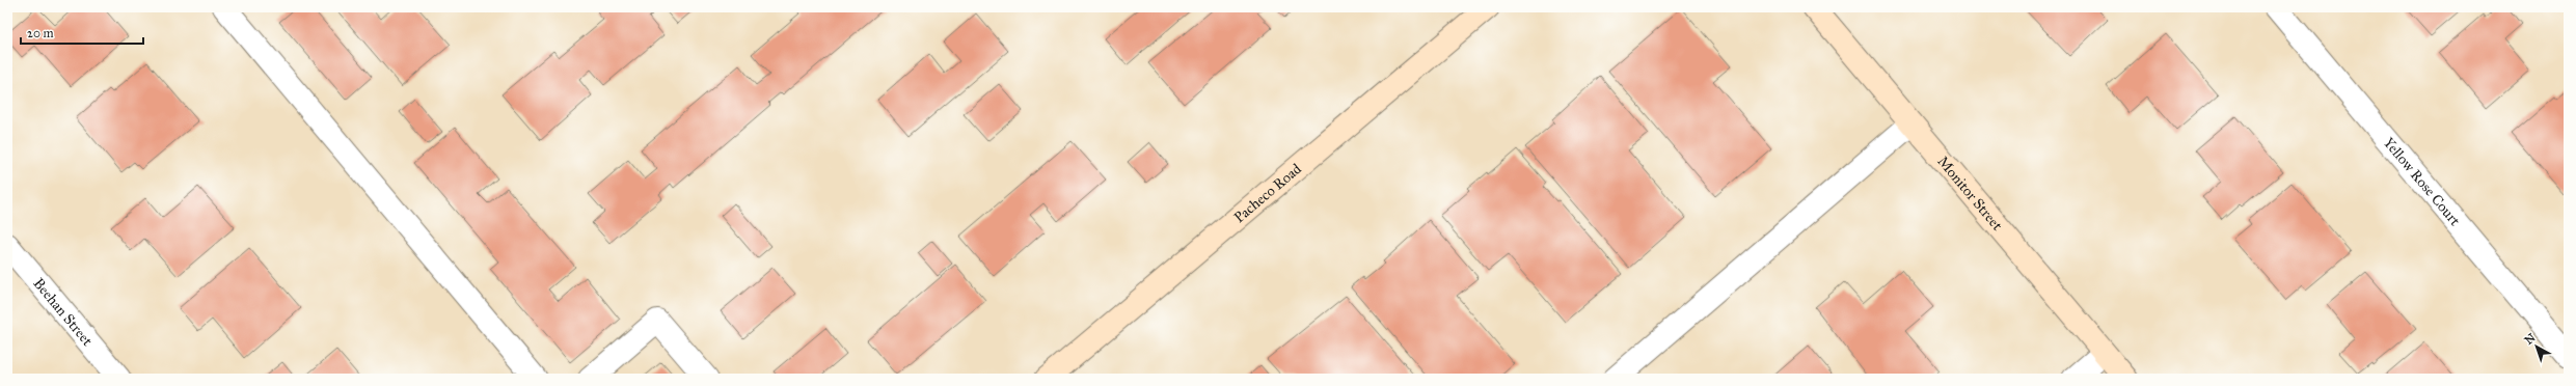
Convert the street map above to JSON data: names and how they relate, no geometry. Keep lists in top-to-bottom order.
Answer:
{
  "streets": {
    "street": [
      "Yellow Rose Court",
      "Pacheco Road",
      "Monitor Street",
      "Beehan Street"
    ]
  },
  "scale_bar": "20 m",
  "north": "top left"
}
